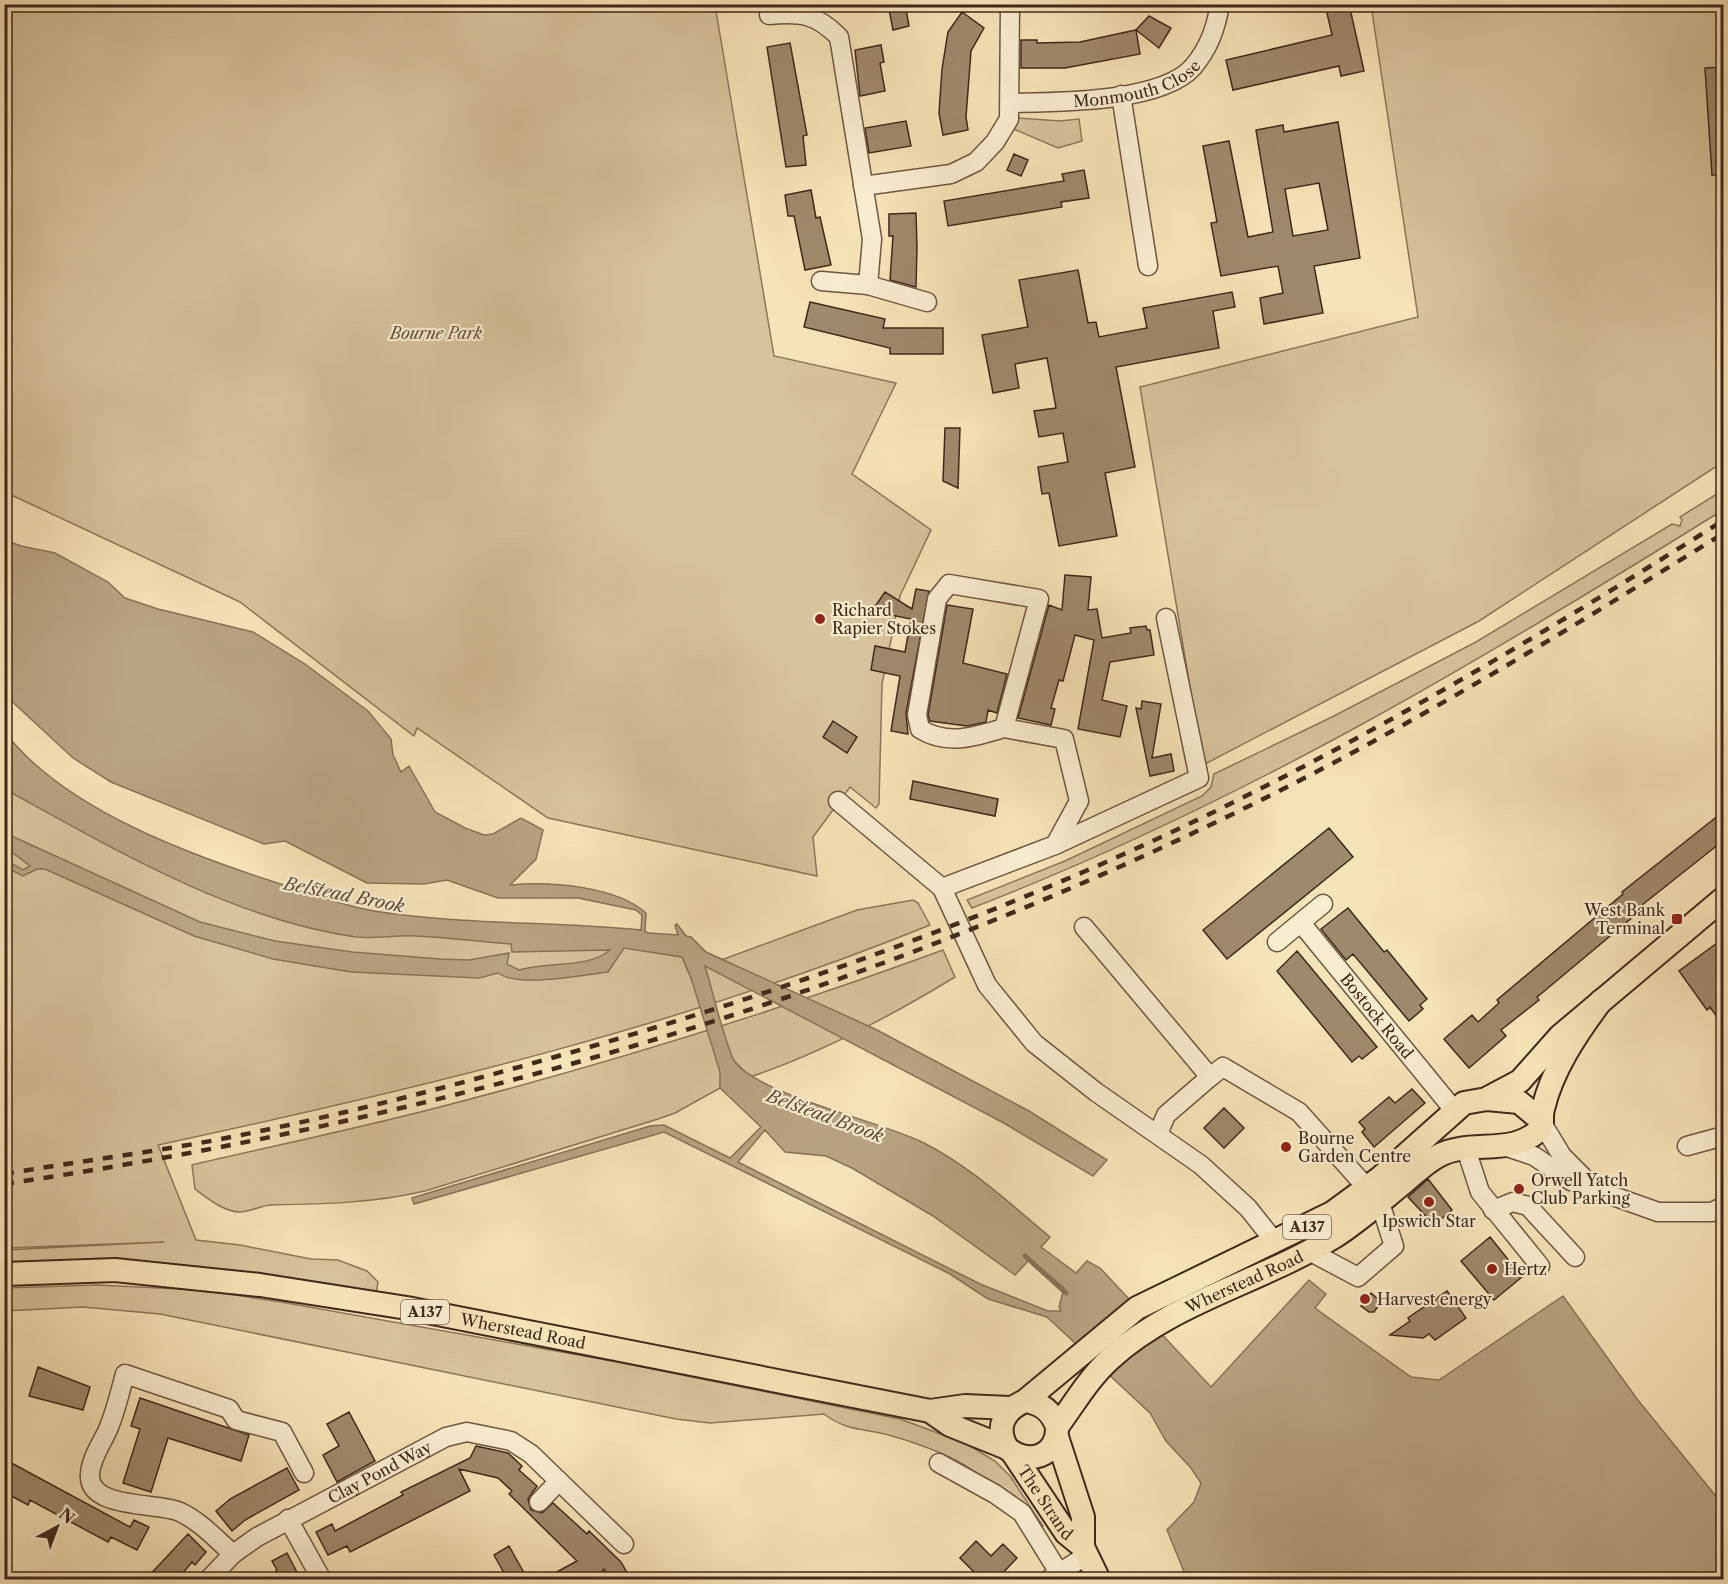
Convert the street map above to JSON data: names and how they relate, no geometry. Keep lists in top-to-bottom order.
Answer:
{
  "streets": {
    "main road": ["A137", "Wherstead Road", "The Strand"],
    "street": ["Monmouth Close", "Bostock Road", "Clay Pond Way"]
  },
  "crossings": [
    ["Bostock Road", "Wherstead Road"],
    ["A137", "Wherstead Road"],
    ["A137", "The Strand"],
    ["Wherstead Road", "The Strand"]
  ],
  "water": ["Belstead Brook"],
  "parks": ["Bourne Park"],
  "places": {
    "other": [
      "Richard Rapier Stokes",
      "Bourne Garden Centre",
      "Orwell Yatch Club Parking",
      "Ipswich Star",
      "Hertz",
      "Harvest energy"
    ],
    "transit": ["West Bank Terminal"]
  },
  "north": "top right"
}
